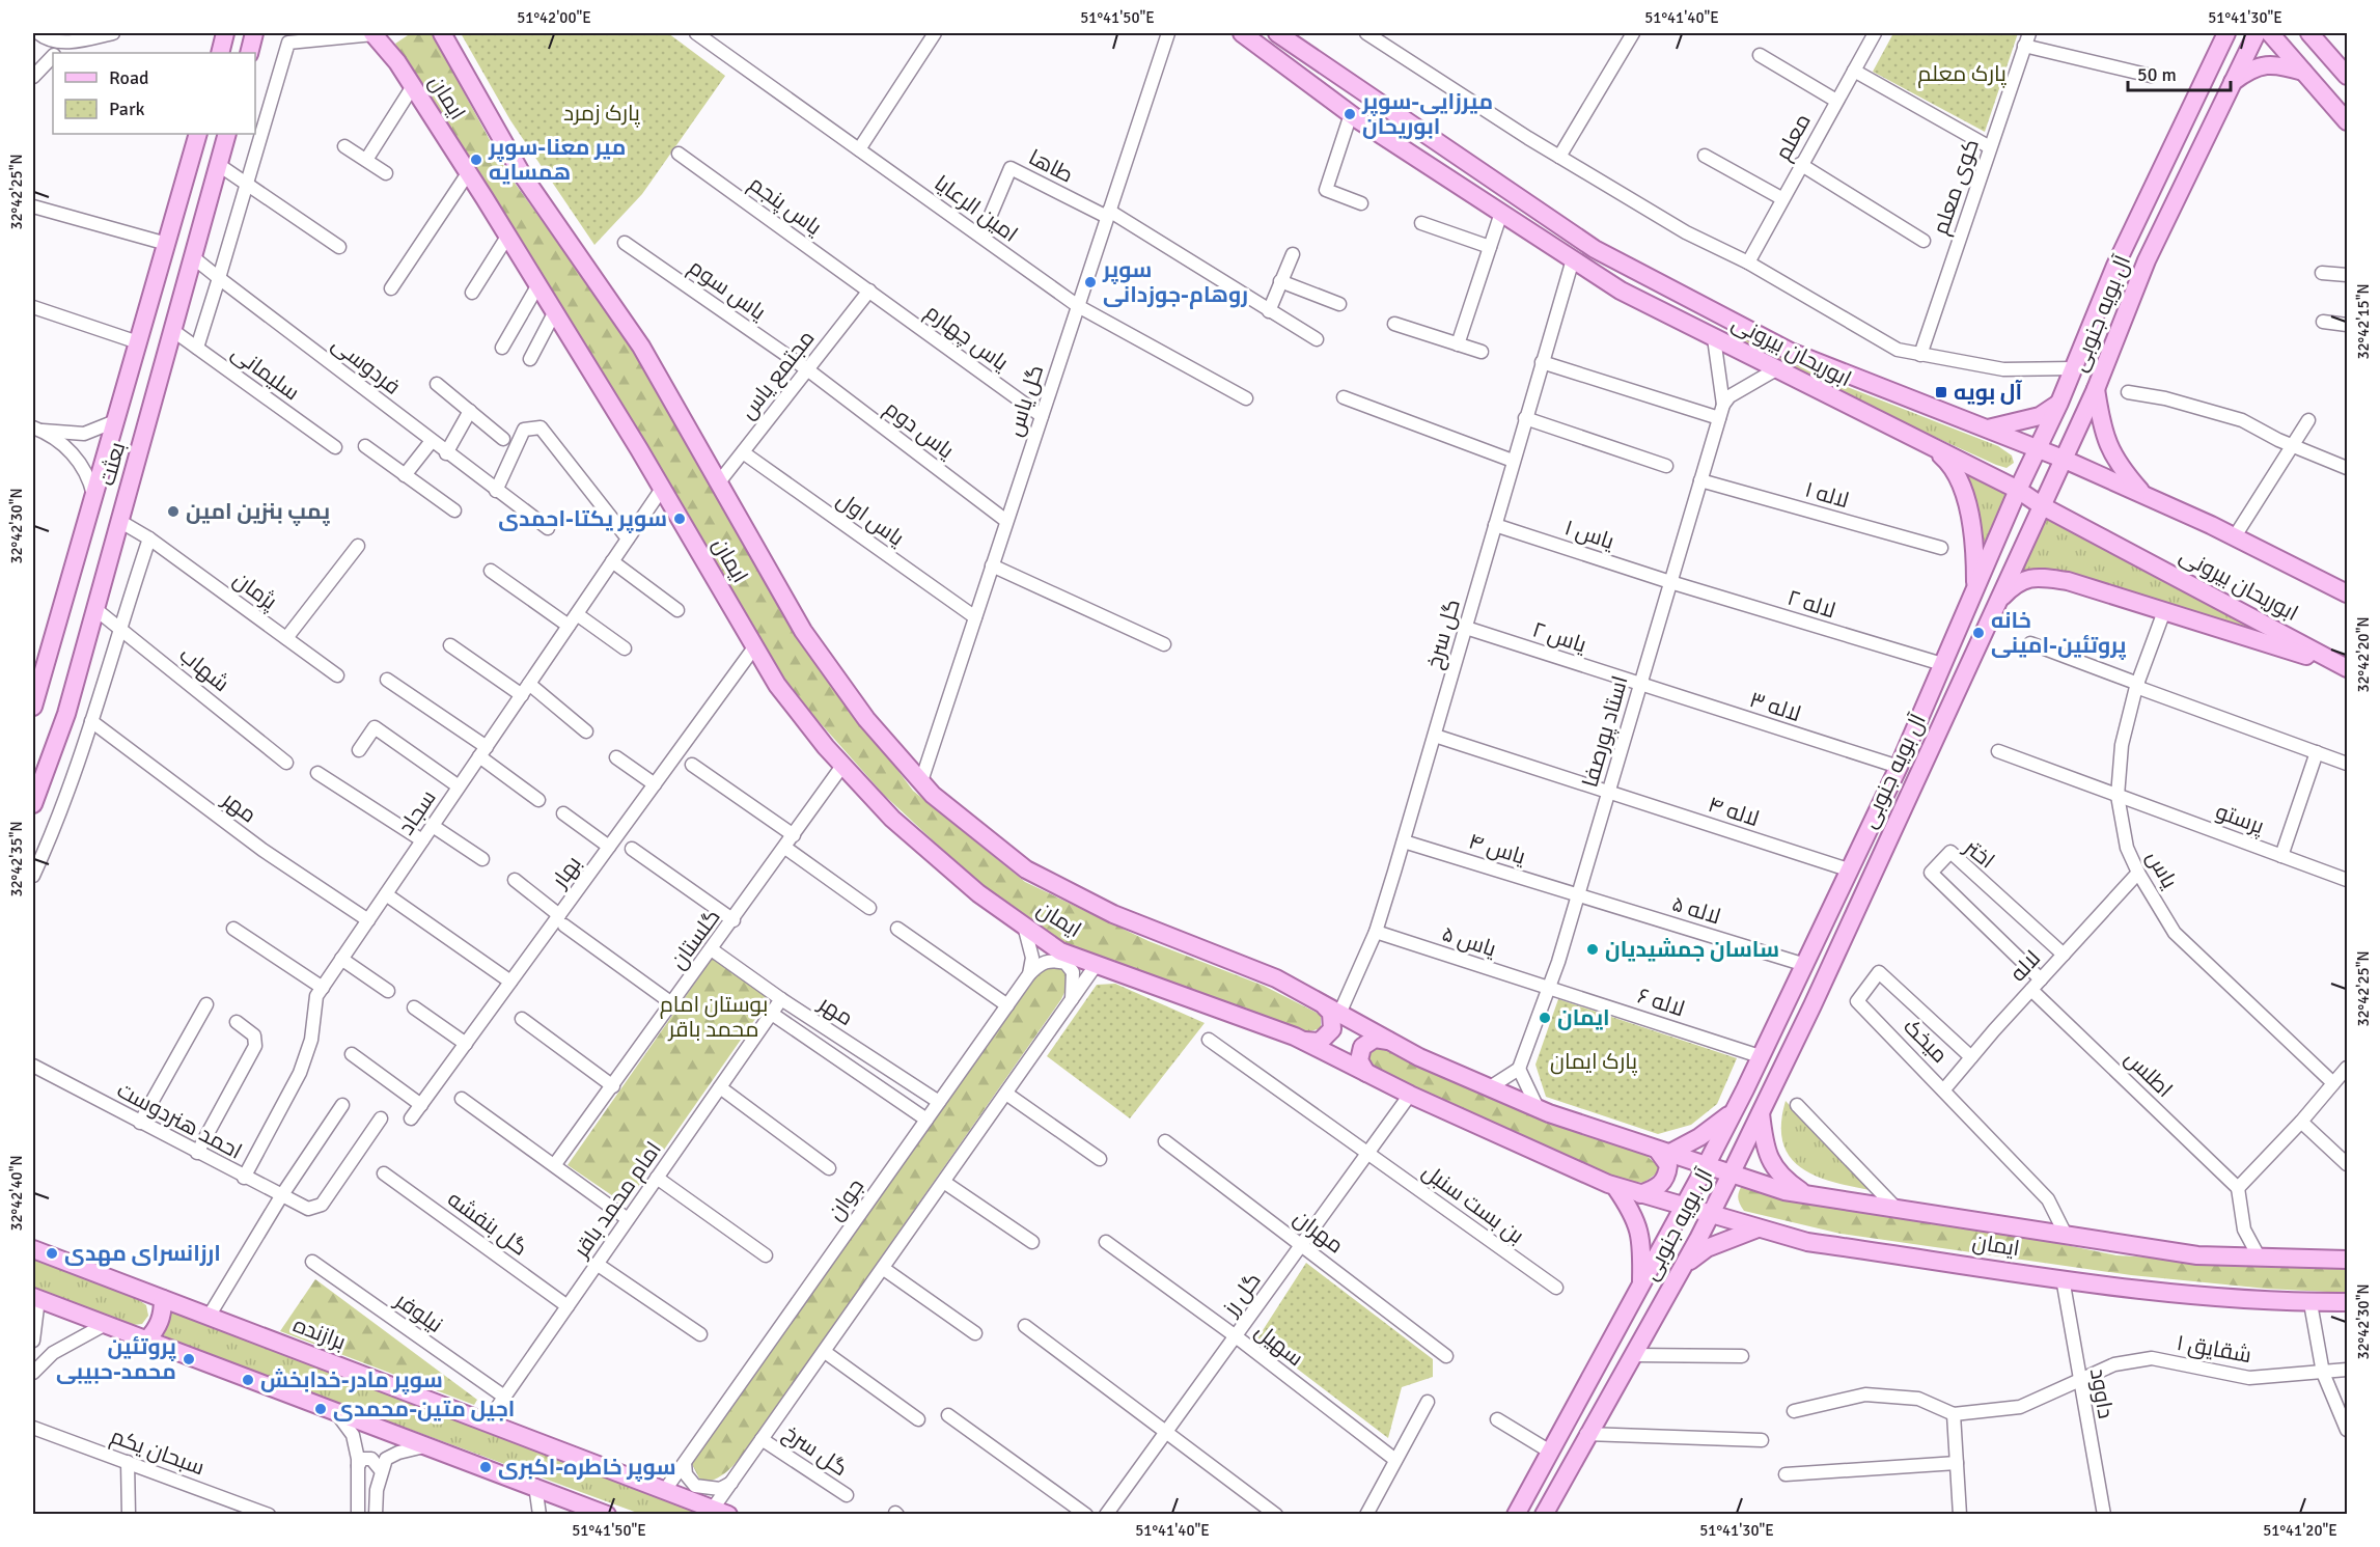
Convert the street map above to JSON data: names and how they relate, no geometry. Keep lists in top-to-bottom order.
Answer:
{
  "streets": {
    "main road": [
      "ایمان",
      "آل بویه جنوبی",
      "ابوریحان بیرونی",
      "بعثت",
      "برازنده"
    ],
    "street": [
      "معلم",
      "طاها",
      "کوی معلم",
      "یاس پنجم",
      "امین الرعایا",
      "یاس سوم",
      "یاس چهارم",
      "فردوسی",
      "سلیمانی",
      "مجتمع یاس",
      "گل یاس",
      "یاس دوم",
      "لاله ۱",
      "یاس اول",
      "یاس ۱",
      "پژمان",
      "لاله ۲",
      "گل سرخ",
      "یاس ۲",
      "شهاب",
      "لاله ۳",
      "استاد پورصفا",
      "مهر",
      "لاله ۴",
      "سجاد",
      "پرستو",
      "یاس ۴",
      "اختر",
      "یاس",
      "بهار",
      "لاله ۵",
      "گلستان",
      "یاس ۵",
      "لاله",
      "لاله ۶",
      "میخک",
      "اطلس",
      "احمد هنردوست",
      "امام محمد باقر",
      "جوان",
      "بن بست سنبل",
      "گل بنفشه",
      "مهران",
      "گل رز",
      "نیلوفر",
      "سهیل",
      "شقایق ۱",
      "داوود",
      "سبحان یکم"
    ]
  },
  "crossings": [
    ["ایمان", "آل بویه جنوبی"],
    ["ایمان", "مجتمع یاس"],
    ["ایمان", "گل یاس"],
    ["ایمان", "گل سرخ"],
    ["ایمان", "سجاد"],
    ["ایمان", "بهار"],
    ["ایمان", "گلستان"],
    ["ایمان", "میخک"],
    ["ایمان", "گل رز"],
    ["ایمان", "داوود"],
    ["طاها", "امین الرعایا"],
    ["طاها", "گل یاس"],
    ["یاس پنجم", "یاس چهارم"],
    ["یاس پنجم", "مجتمع یاس"],
    ["امین الرعایا", "گل یاس"],
    ["یاس سوم", "مجتمع یاس"],
    ["یاس سوم", "یاس دوم"],
    ["آل بویه جنوبی", "ابوریحان بیرونی"],
    ["آل بویه جنوبی", "لاله ۲"],
    ["آل بویه جنوبی", "لاله ۳"],
    ["آل بویه جنوبی", "لاله ۴"],
    ["آل بویه جنوبی", "لاله ۵"],
    ["آل بویه جنوبی", "لاله ۶"],
    ["یاس چهارم", "مجتمع یاس"],
    ["یاس چهارم", "گل یاس"],
    ["ابوریحان بیرونی", "گل سرخ"],
    ["فردوسی", "بعثت"],
    ["سلیمانی", "بعثت"],
    ["مجتمع یاس", "یاس دوم"],
    ["مجتمع یاس", "یاس اول"],
    ["گل یاس", "یاس دوم"],
    ["گل یاس", "یاس اول"],
    ["بعثت", "پژمان"],
    ["بعثت", "شهاب"],
    ["لاله ۱", "استاد پورصفا"],
    ["یاس ۱", "لاله ۲"],
    ["یاس ۱", "گل سرخ"],
    ["یاس ۱", "استاد پورصفا"],
    ["لاله ۲", "استاد پورصفا"],
    ["گل سرخ", "یاس ۲"],
    ["گل سرخ", "لاله ۴"],
    ["گل سرخ", "یاس ۴"],
    ["گل سرخ", "یاس ۵"],
    ["یاس ۲", "لاله ۳"],
    ["یاس ۲", "استاد پورصفا"],
    ["لاله ۳", "استاد پورصفا"],
    ["استاد پورصفا", "لاله ۴"],
    ["استاد پورصفا", "یاس ۴"],
    ["استاد پورصفا", "لاله ۵"],
    ["استاد پورصفا", "یاس ۵"],
    ["استاد پورصفا", "لاله ۶"],
    ["مهر", "سجاد"],
    ["مهر", "گلستان"],
    ["مهر", "امام محمد باقر"],
    ["مهر", "جوان"],
    ["سجاد", "احمد هنردوست"],
    ["پرستو", "یاس"],
    ["یاس ۴", "لاله ۵"],
    ["اختر", "لاله"],
    ["یاس", "لاله"],
    ["یاس ۵", "لاله ۶"],
    ["لاله", "میخک"],
    ["لاله", "اطلس"],
    ["امام محمد باقر", "گل بنفشه"],
    ["امام محمد باقر", "نیلوفر"],
    ["امام محمد باقر", "برازنده"],
    ["جوان", "برازنده"],
    ["بن بست سنبل", "گل رز"],
    ["مهران", "گل رز"],
    ["گل رز", "سهیل"],
    ["شقایق ۱", "داوود"]
  ],
  "parks": [
    "پارک معلم",
    "پارک زمرد",
    "بوستان امام محمد باقر",
    "پارک ایمان"
  ],
  "places": {
    "other": [
      "میرزایی-سوپر ابوریحان",
      "میر معنا-سوپر همسایه",
      "سوپر روهام-جوزدانی",
      "پمپ بنزین امین",
      "سوپر یکتا-احمدی",
      "خانه پروتئین-امینی",
      "ساسان جمشیدیان",
      "ایمان",
      "ارزانسرای مهدی",
      "پروتئین محمد-حبیبی",
      "سوپر مادر-خدابخش",
      "اجیل متین-محمدی",
      "سوپر خاطره-اکبری"
    ],
    "transit": ["آل بویه"]
  },
  "legend": ["Road", "Park"],
  "scale_bar": "50 m",
  "coordinates": [
    "51°42'00\"E",
    "51°41'50\"E",
    "51°41'40\"E",
    "51°41'30\"E",
    "32°42'25\"N",
    "32°42'15\"N",
    "32°42'30\"N",
    "32°42'20\"N",
    "32°42'35\"N",
    "32°42'40\"N",
    "51°41'20\"E"
  ]
}
